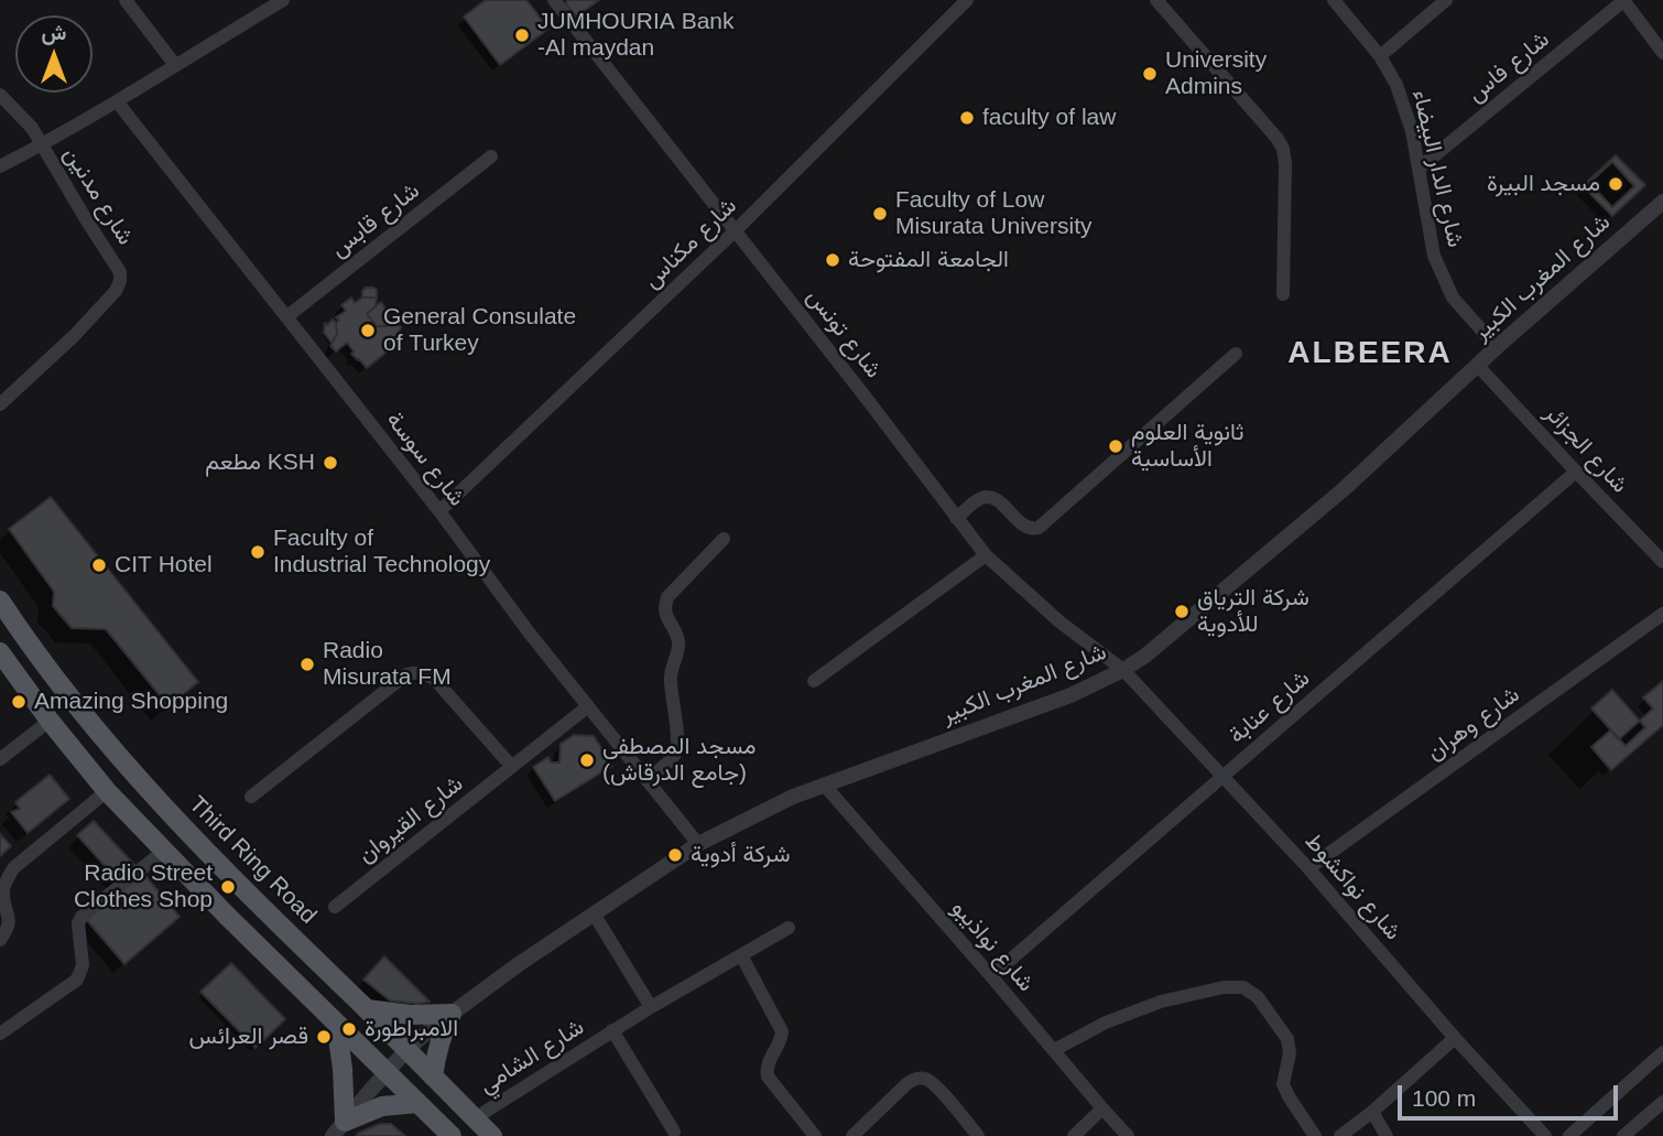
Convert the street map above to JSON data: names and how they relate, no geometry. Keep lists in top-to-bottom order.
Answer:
{
  "streets": {
    "main road": ["Third Ring Road"],
    "street": [
      "شارع فاس",
      "شارع الدار البيضاء",
      "شارع مدنين",
      "شارع قابس",
      "شارع مكناس",
      "شارع المغرب الكبير",
      "شارع تونس",
      "شارع الجزائر",
      "شارع سوسة",
      "شارع عنابة",
      "شارع وهران",
      "شارع القيروان",
      "شارع نواكشوط",
      "شارع نواذيبو",
      "شارع الشامي"
    ]
  },
  "crossings": [
    ["شارع فاس", "شارع الدار البيضاء"],
    ["شارع الدار البيضاء", "شارع المغرب الكبير"],
    ["شارع قابس", "شارع سوسة"],
    ["شارع مكناس", "شارع تونس"],
    ["شارع مكناس", "شارع سوسة"],
    ["شارع المغرب الكبير", "شارع تونس"],
    ["شارع المغرب الكبير", "شارع الجزائر"],
    ["شارع المغرب الكبير", "شارع سوسة"],
    ["شارع المغرب الكبير", "Third Ring Road"],
    ["شارع المغرب الكبير", "شارع نواكشوط"],
    ["شارع المغرب الكبير", "شارع نواذيبو"],
    ["شارع تونس", "شارع نواكشوط"],
    ["شارع الجزائر", "شارع عنابة"],
    ["شارع سوسة", "شارع القيروان"],
    ["شارع عنابة", "شارع نواكشوط"],
    ["شارع عنابة", "شارع نواذيبو"],
    ["شارع وهران", "شارع نواكشوط"],
    ["Third Ring Road", "شارع الشامي"]
  ],
  "districts": ["ALBEERA"],
  "places": [
    "JUMHOURIA Bank -Al maydan",
    "University Admins",
    "faculty of law",
    "مسجد البيرة",
    "Faculty of Low Misurata University",
    "الجامعة المفتوحة",
    "General Consulate of Turkey",
    "ثانوية العلوم الأساسية",
    "مطعم KSH",
    "Faculty of Industrial Technology",
    "CIT Hotel",
    "شركة الترياق للأدوية",
    "Radio Misurata FM",
    "Amazing Shopping",
    "مسجد المصطفى (جامع الدرقاش)",
    "شركة أدوية",
    "Radio Street Clothes Shop",
    "الامبراطورة",
    "قصر العرائس"
  ],
  "scale_bar": "100 m",
  "north": "top"
}
